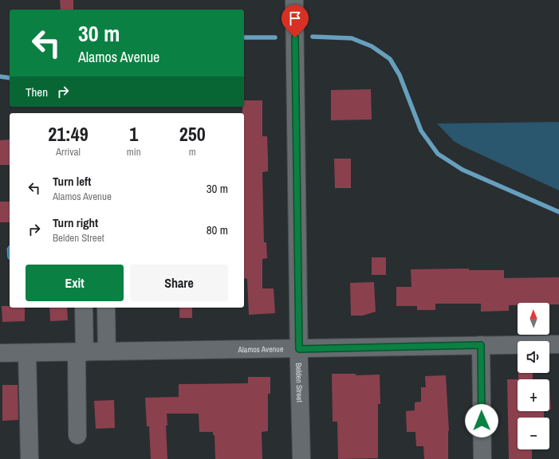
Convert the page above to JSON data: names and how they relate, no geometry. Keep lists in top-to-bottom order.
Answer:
{
  "streets": {
    "street": ["Alamos Avenue", "Belden Street"]
  },
  "crossings": [
    ["Alamos Avenue", "Belden Street"]
  ],
  "north": "top",
  "page": {
    "turn": ["30 m", "Alamos Avenue"],
    "then": "Then",
    "eta": [
      "21:49",
      "Arrival",
      "1",
      "min",
      "250",
      "m"
    ],
    "list": [
      {
        "name": "Turn left",
        "note": "Alamos Avenue",
        "value": "30 m"
      },
      {
        "name": "Turn right",
        "note": "Belden Street",
        "value": "80 m"
      }
    ],
    "buttons": ["Exit", "Share"],
    "map_buttons": ["+", "−"]
  }
}
